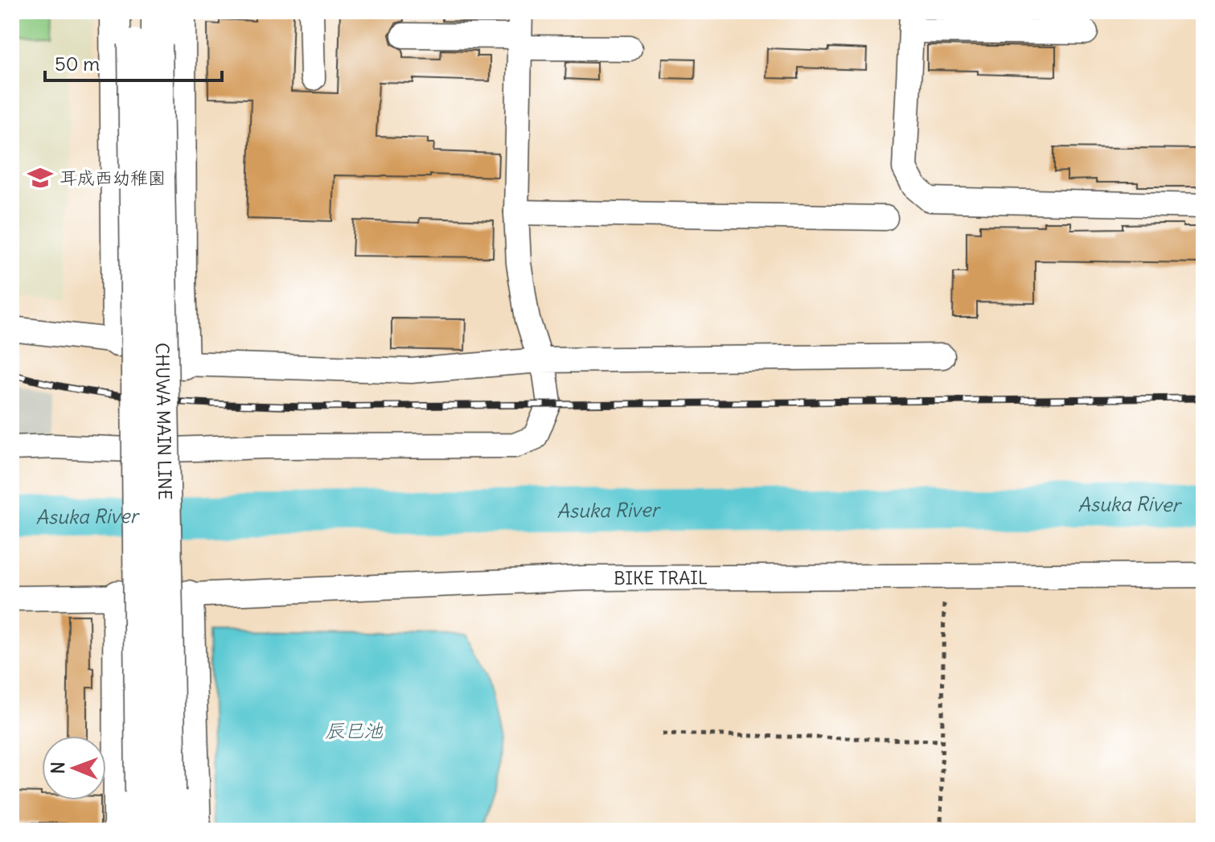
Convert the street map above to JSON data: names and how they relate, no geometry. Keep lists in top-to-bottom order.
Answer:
{
  "streets": {
    "main road": ["CHUWA MAIN LINE"],
    "street": ["BIKE TRAIL"]
  },
  "water": ["Asuka River", "辰巳池"],
  "places": {
    "school or university": ["耳成西幼稚園"]
  },
  "scale_bar": "50 m",
  "north": "left"
}
